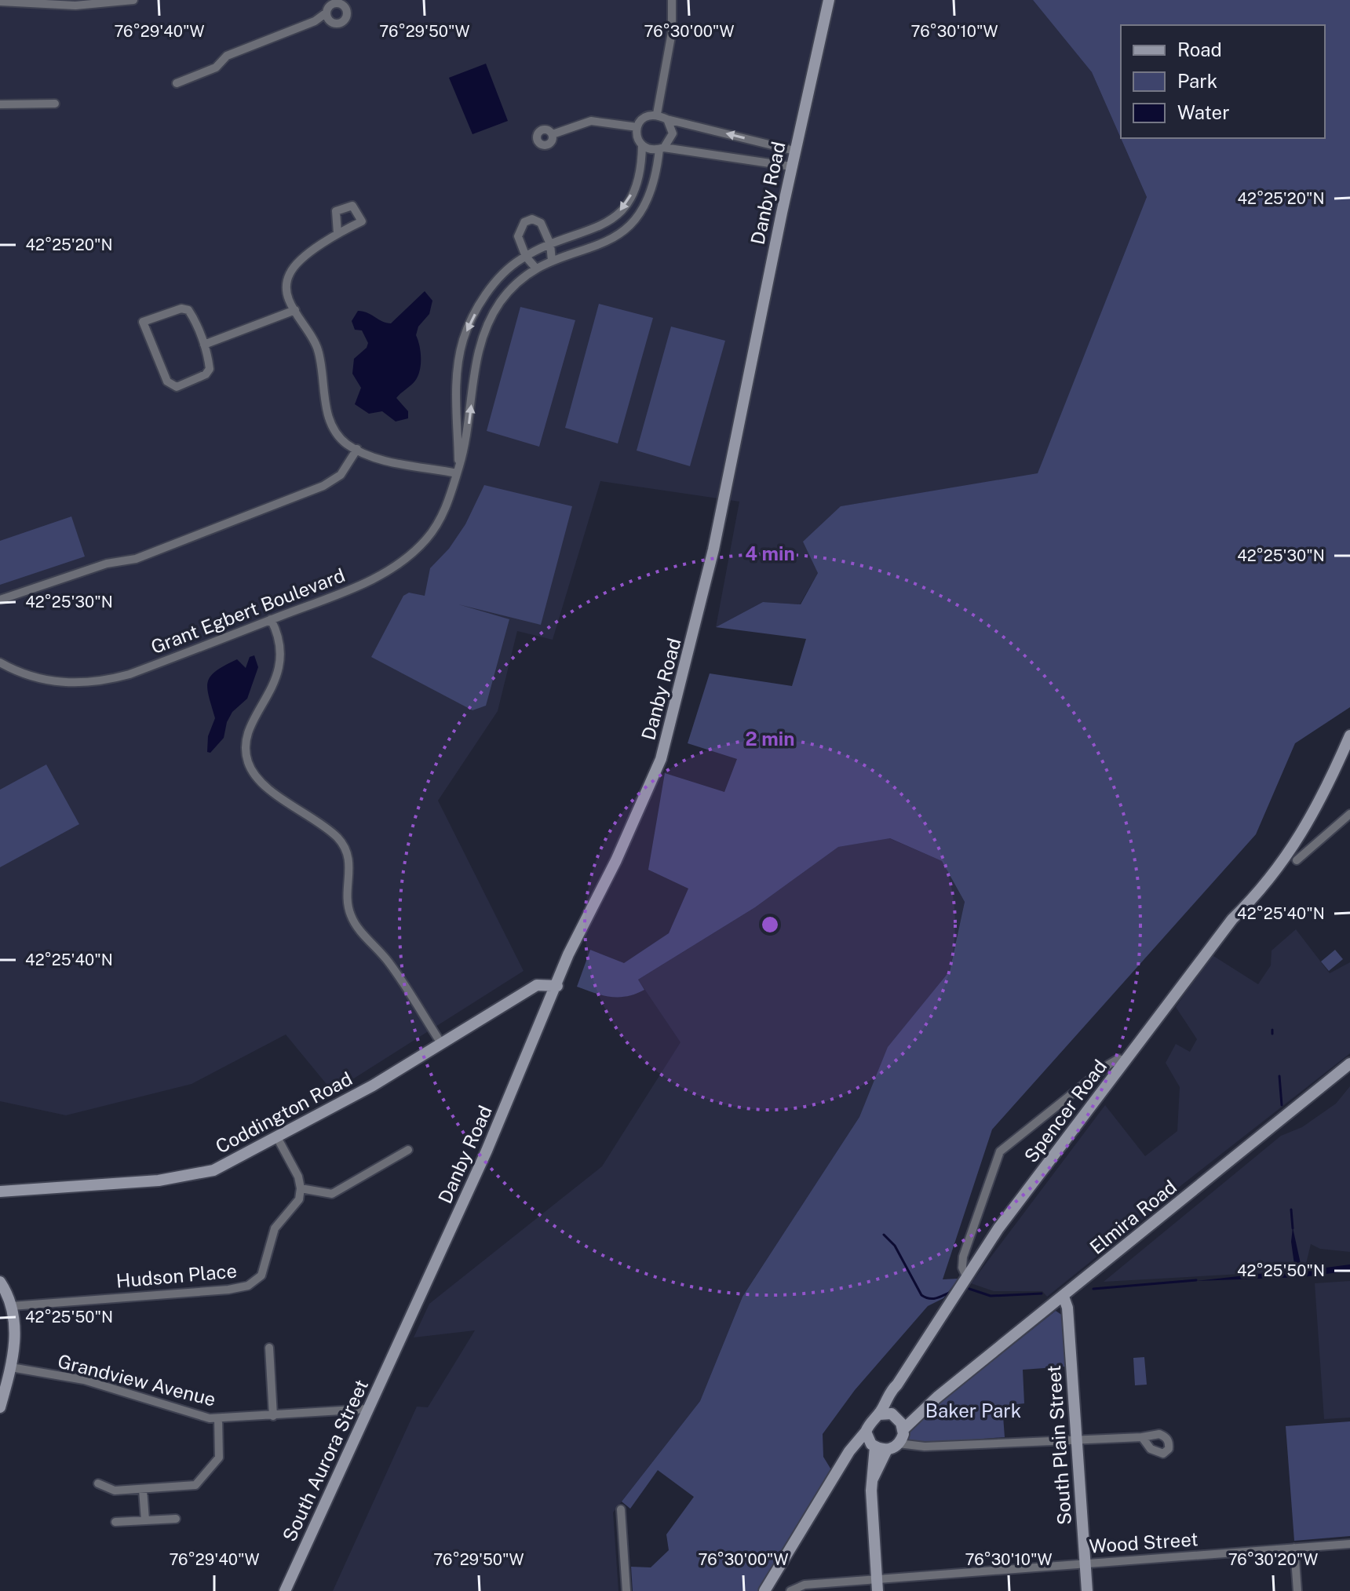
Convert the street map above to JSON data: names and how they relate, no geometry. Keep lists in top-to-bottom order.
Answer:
{
  "streets": {
    "street": [
      "Danby Road",
      "Grant Egbert Boulevard",
      "Spencer Road",
      "Coddington Road",
      "Elmira Road",
      "Hudson Place",
      "Grandview Avenue",
      "South Plain Street",
      "South Aurora Street",
      "Wood Street"
    ]
  },
  "crossings": [
    ["Danby Road", "Coddington Road"],
    ["Danby Road", "South Aurora Street"],
    ["Spencer Road", "Elmira Road"],
    ["Elmira Road", "South Plain Street"],
    ["Grandview Avenue", "South Aurora Street"],
    ["South Plain Street", "Wood Street"]
  ],
  "parks": ["Baker Park"],
  "legend": ["Road", "Park", "Water"],
  "coordinates": [
    "76°29'40\"W",
    "76°29'50\"W",
    "76°30'00\"W",
    "76°30'10\"W",
    "42°25'20\"N",
    "42°25'30\"N",
    "42°25'40\"N",
    "42°25'50\"N",
    "76°30'20\"W"
  ],
  "rings": ["4 min", "2 min"]
}
